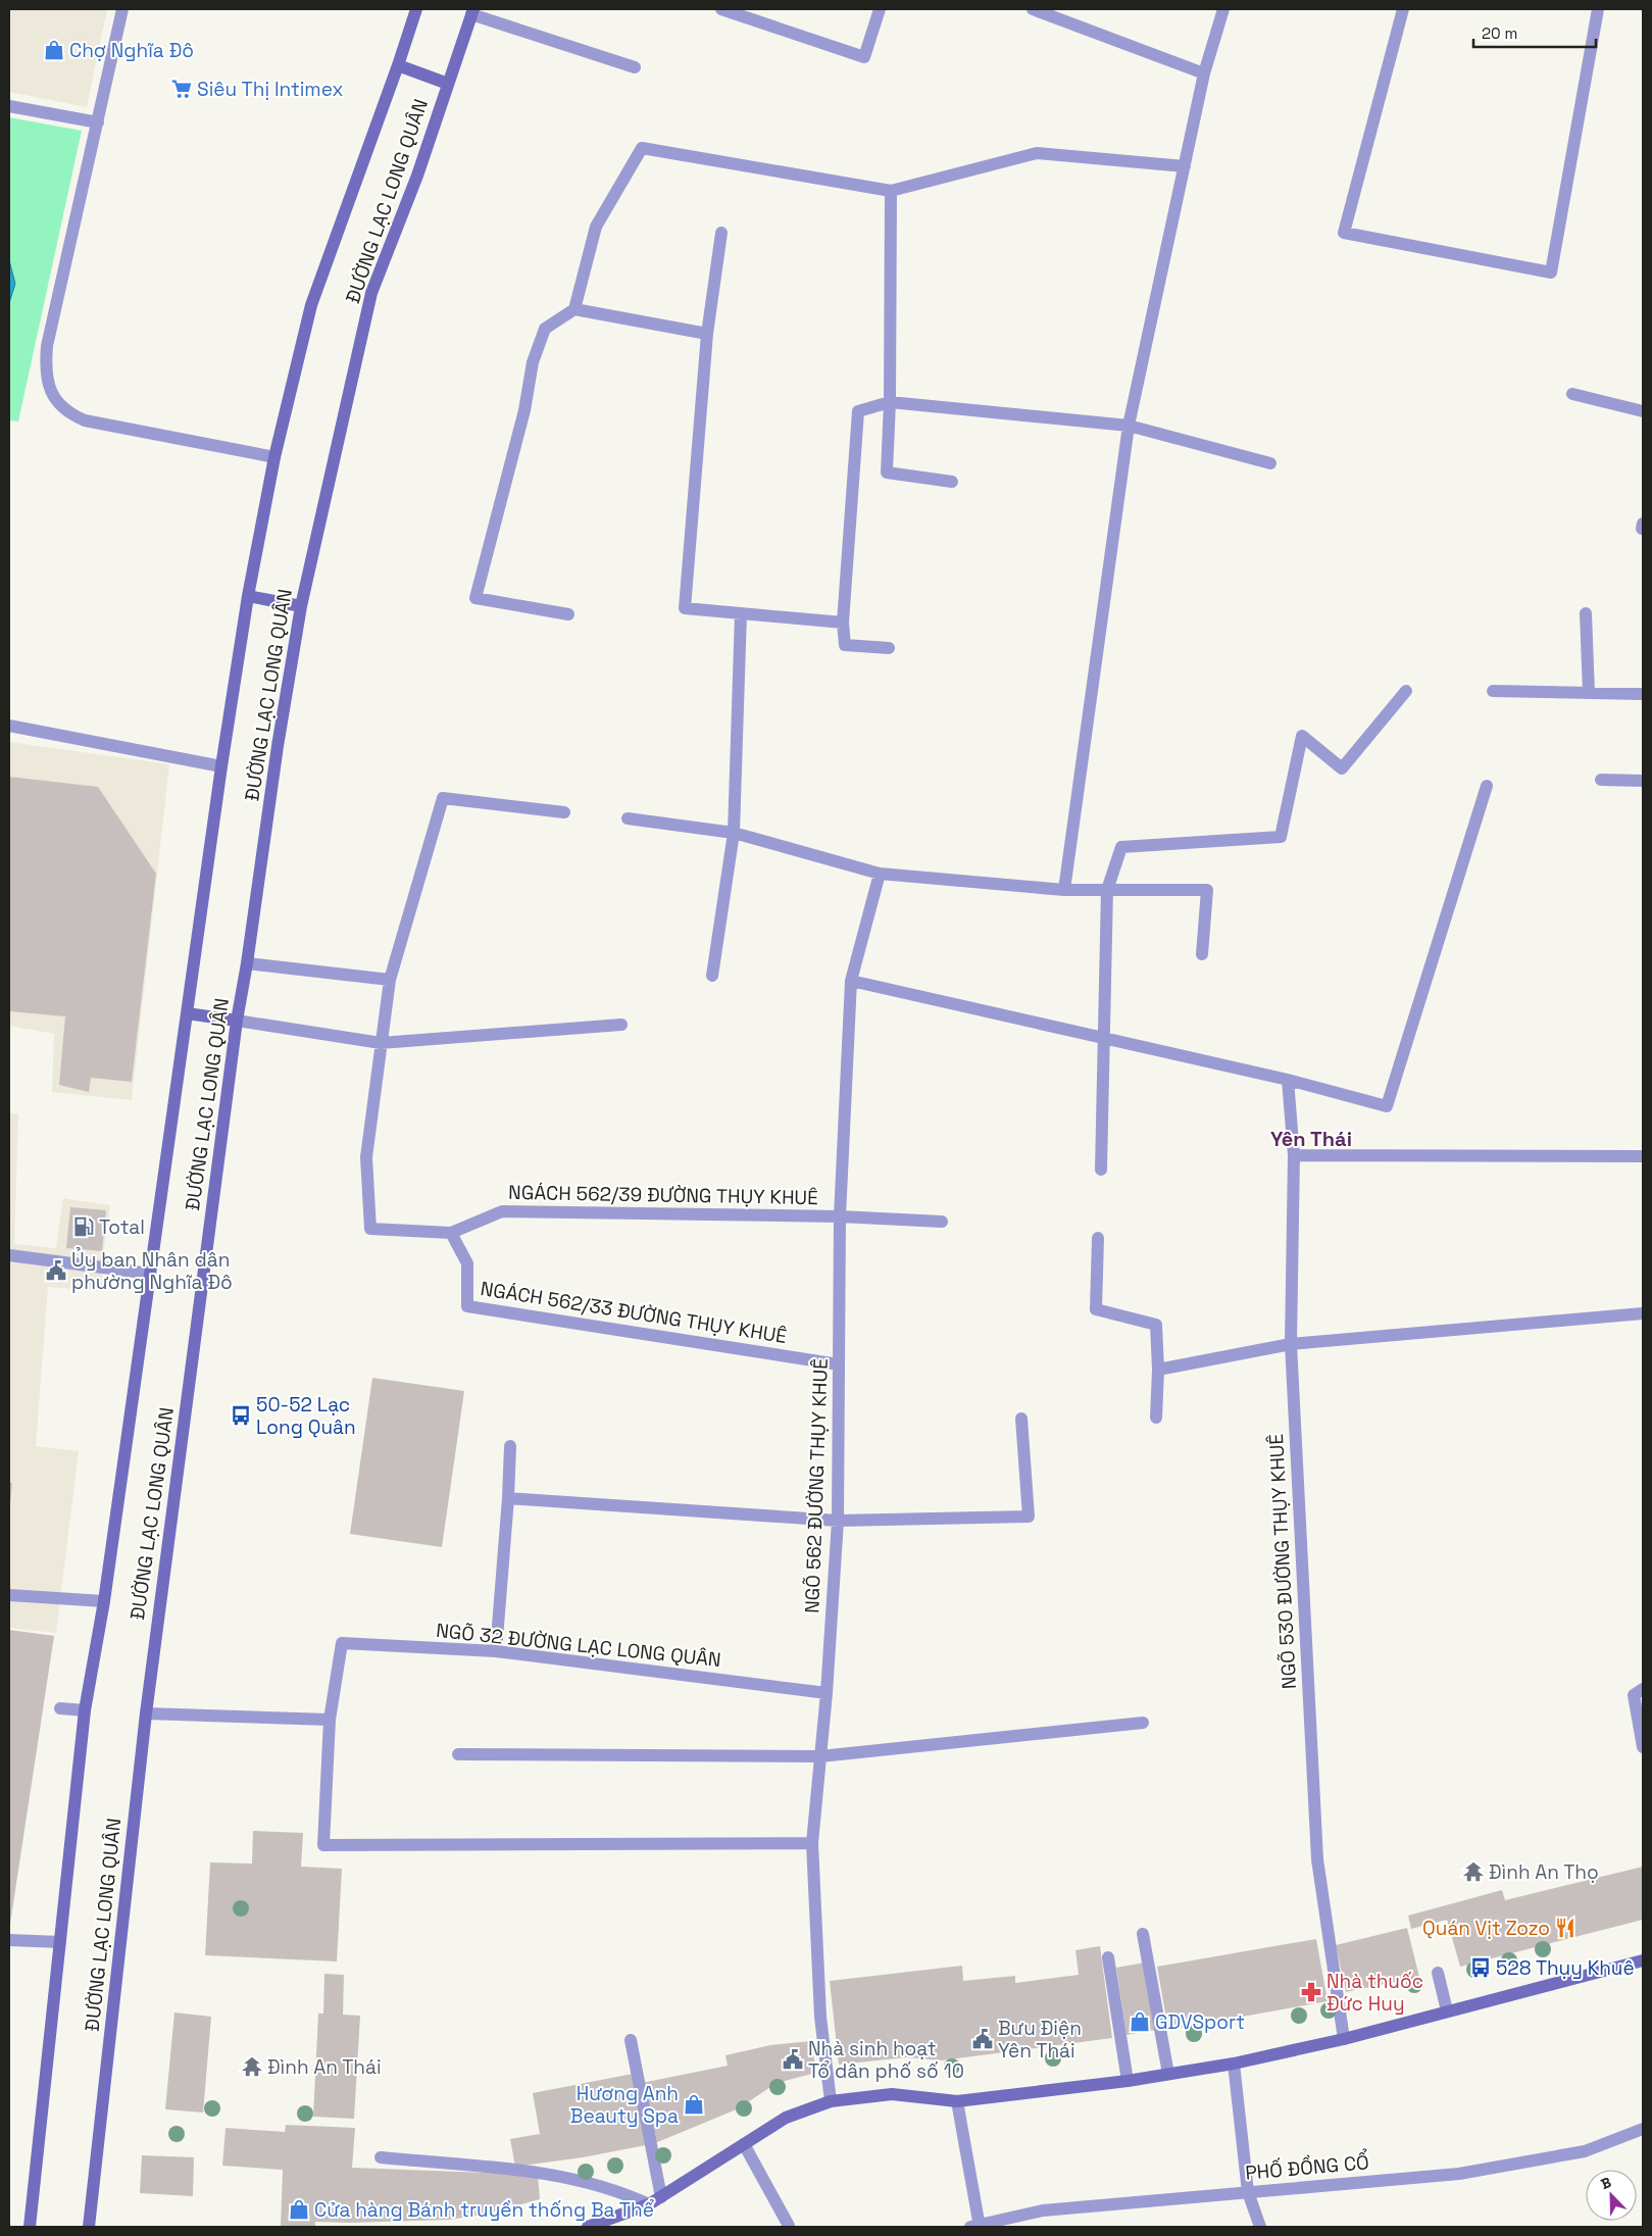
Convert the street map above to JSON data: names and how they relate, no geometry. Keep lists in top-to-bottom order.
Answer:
{
  "streets": {
    "main road": ["ĐƯỜNG LẠC LONG QUÂN"],
    "street": [
      "NGÁCH 562/39 ĐƯỜNG THỤY KHUÊ",
      "NGÁCH 562/33 ĐƯỜNG THỤY KHUÊ",
      "NGÕ 562 ĐƯỜNG THỤY KHUÊ",
      "NGÕ 530 ĐƯỜNG THỤY KHUÊ",
      "NGÕ 32 ĐƯỜNG LẠC LONG QUÂN",
      "PHỐ ĐỒNG CỔ"
    ]
  },
  "crossings": [
    ["NGÁCH 562/39 ĐƯỜNG THỤY KHUÊ", "NGÁCH 562/33 ĐƯỜNG THỤY KHUÊ"],
    ["NGÁCH 562/39 ĐƯỜNG THỤY KHUÊ", "NGÕ 562 ĐƯỜNG THỤY KHUÊ"],
    ["NGÁCH 562/33 ĐƯỜNG THỤY KHUÊ", "NGÕ 562 ĐƯỜNG THỤY KHUÊ"],
    ["NGÕ 562 ĐƯỜNG THỤY KHUÊ", "NGÕ 32 ĐƯỜNG LẠC LONG QUÂN"]
  ],
  "districts": ["Yên Thái"],
  "places": {
    "shop": [
      "Chợ Nghĩa Đô",
      "GDVSport",
      "Hương Anh Beauty Spa",
      "Cửa hàng Bánh truyền thống Ba Thể"
    ],
    "supermarket": ["Siêu Thị Intimex"],
    "fuel station": ["Total"],
    "public building": ["Ủy ban Nhân dân phường Nghĩa Đô", "Bưu Điện Yên Thái", "Nhà sinh hoạt Tổ dân phố số 10"],
    "bus stop": ["50-52 Lạc Long Quân", "528 Thụy Khuê"],
    "temple": ["Đình An Thọ", "Đình An Thái"],
    "restaurant": ["Quán Vịt Zozo"],
    "pharmacy": ["Nhà thuốc Đức Huy"]
  },
  "scale_bar": "20 m",
  "north": "top left"
}
